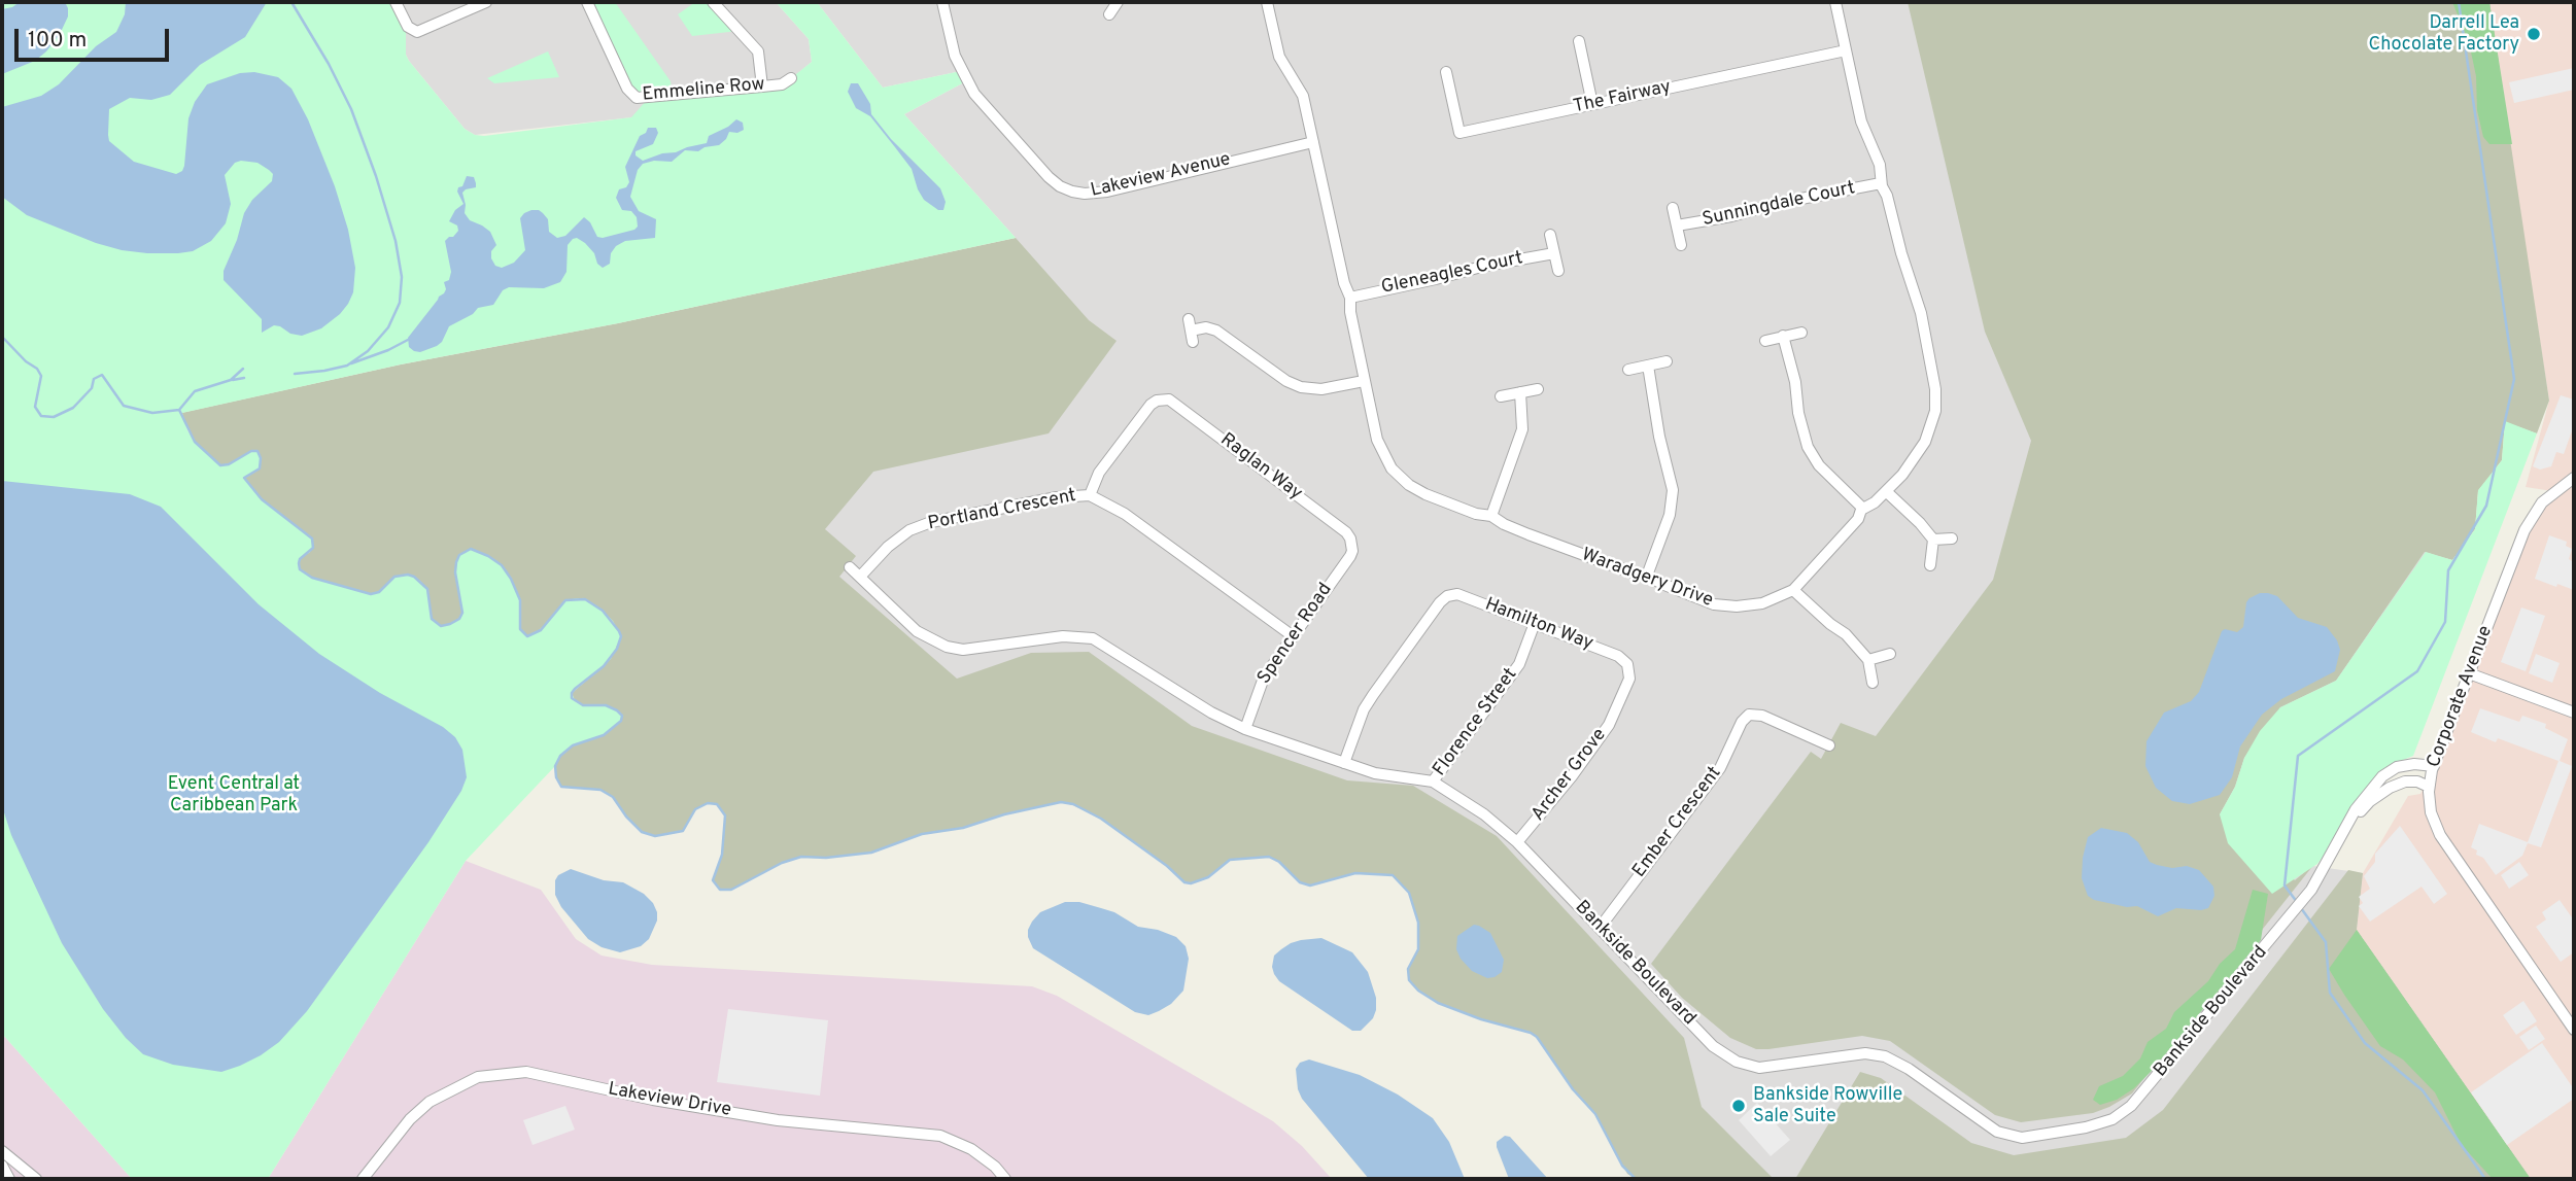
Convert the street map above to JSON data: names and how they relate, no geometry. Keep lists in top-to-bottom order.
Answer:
{
  "streets": {
    "street": [
      "Emmeline Row",
      "The Fairway",
      "Lakeview Avenue",
      "Sunningdale Court",
      "Gleneagles Court",
      "Raglan Way",
      "Portland Crescent",
      "Waradgery Drive",
      "Hamilton Way",
      "Spencer Road",
      "Corporate Avenue",
      "Florence Street",
      "Archer Grove",
      "Ember Crescent",
      "Bankside Boulevard",
      "Lakeview Drive"
    ]
  },
  "crossings": [
    ["The Fairway", "Waradgery Drive"],
    ["Lakeview Avenue", "Waradgery Drive"],
    ["Sunningdale Court", "Waradgery Drive"],
    ["Gleneagles Court", "Waradgery Drive"],
    ["Raglan Way", "Portland Crescent"],
    ["Raglan Way", "Spencer Road"],
    ["Portland Crescent", "Spencer Road"],
    ["Portland Crescent", "Bankside Boulevard"],
    ["Hamilton Way", "Florence Street"],
    ["Hamilton Way", "Archer Grove"],
    ["Hamilton Way", "Bankside Boulevard"],
    ["Spencer Road", "Bankside Boulevard"],
    ["Corporate Avenue", "Bankside Boulevard"],
    ["Florence Street", "Bankside Boulevard"],
    ["Archer Grove", "Bankside Boulevard"],
    ["Ember Crescent", "Bankside Boulevard"]
  ],
  "parks": ["Event Central at Caribbean Park"],
  "places": ["Darrell Lea Chocolate Factory", "Bankside Rowville Sale Suite"],
  "scale_bar": "100 m"
}
